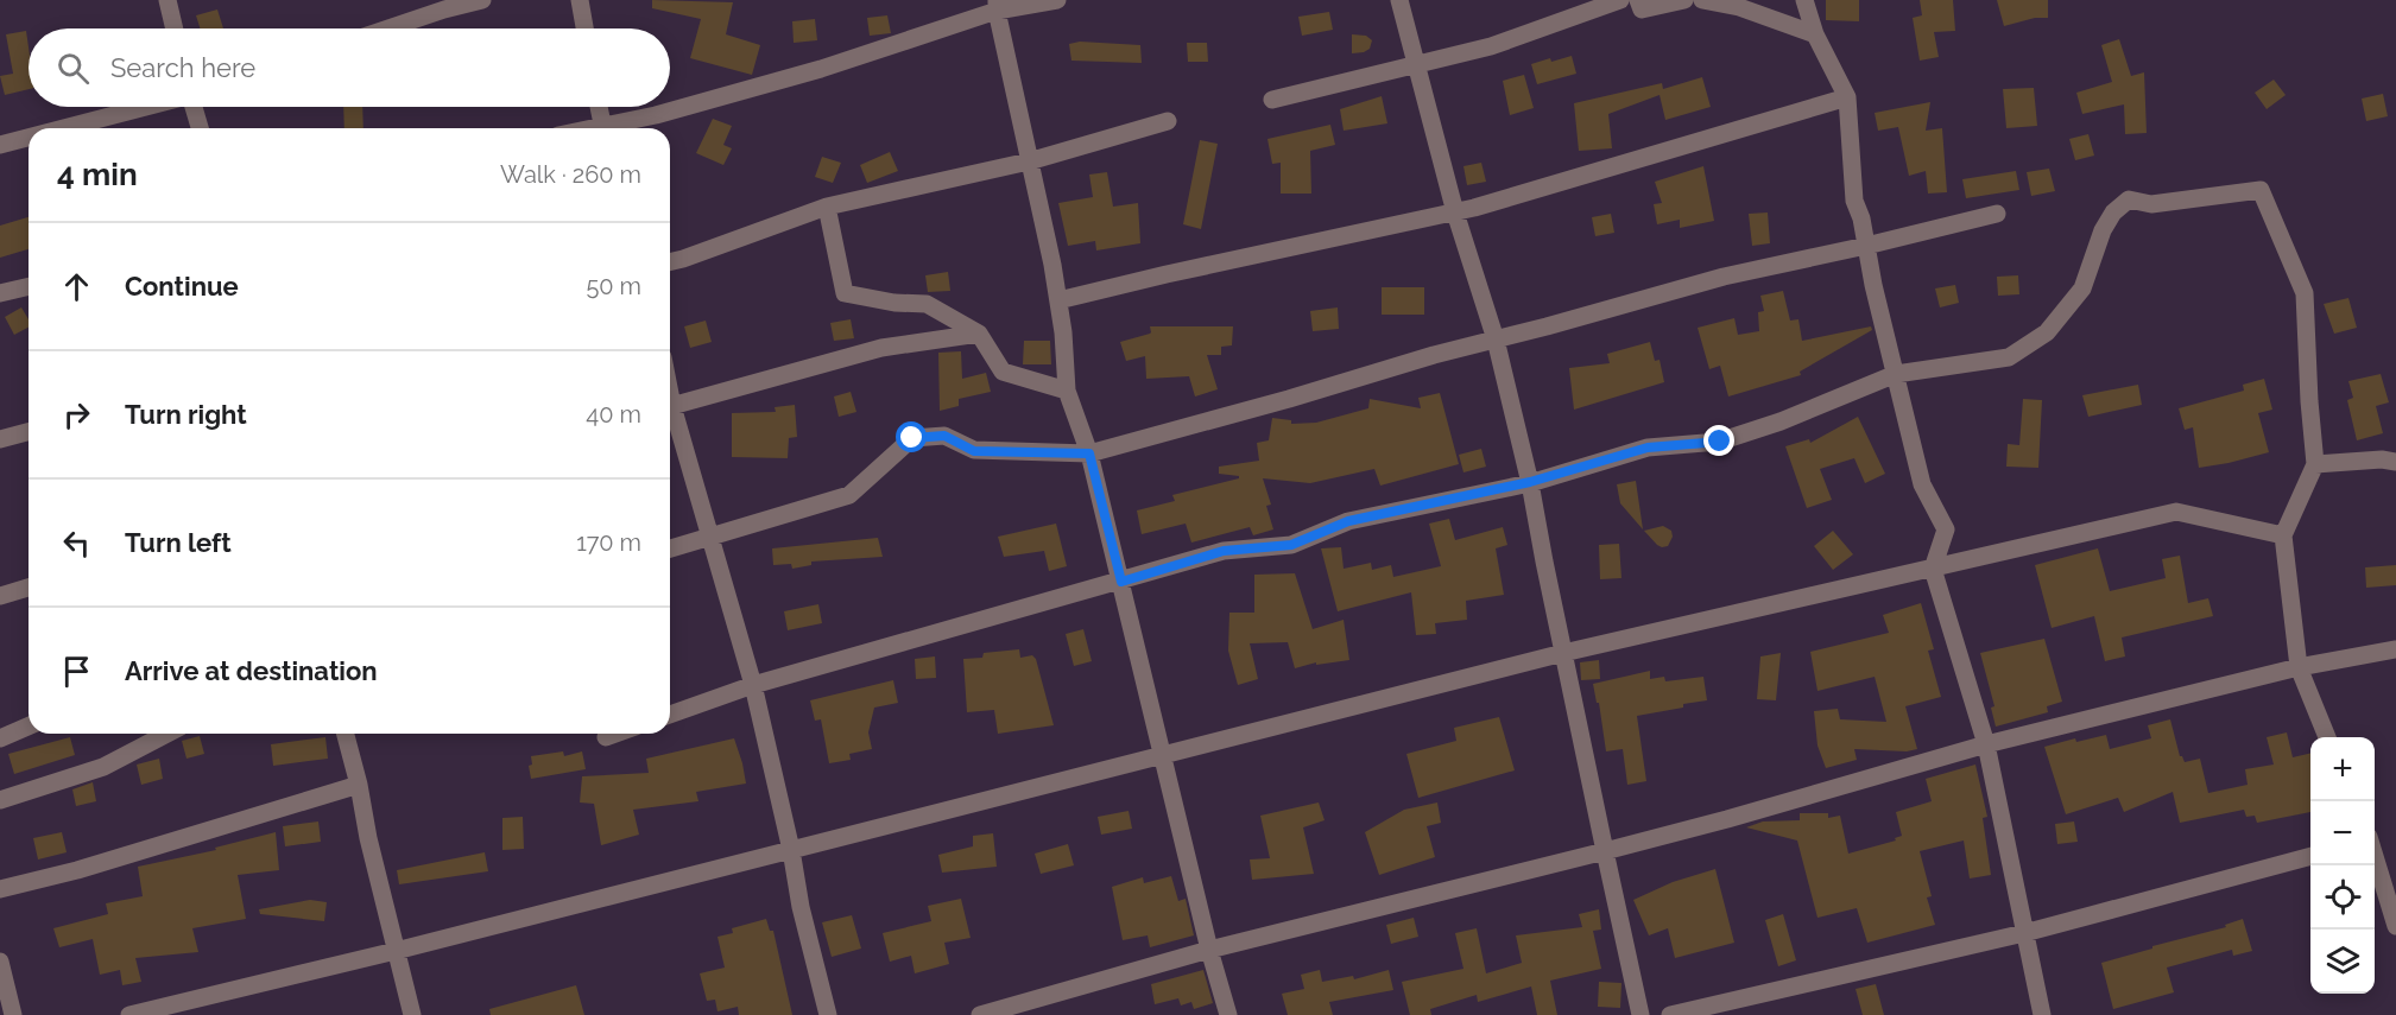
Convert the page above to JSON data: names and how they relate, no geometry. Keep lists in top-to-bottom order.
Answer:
{
  "page": {
    "search": "Search here",
    "heading": ["4 min", "Walk · 260 m"],
    "list": [
      ["Continue", "50 m"],
      ["Turn right", "40 m"],
      ["Turn left", "170 m"],
      "Arrive at destination"
    ],
    "map_buttons": ["+", "−"]
  }
}
